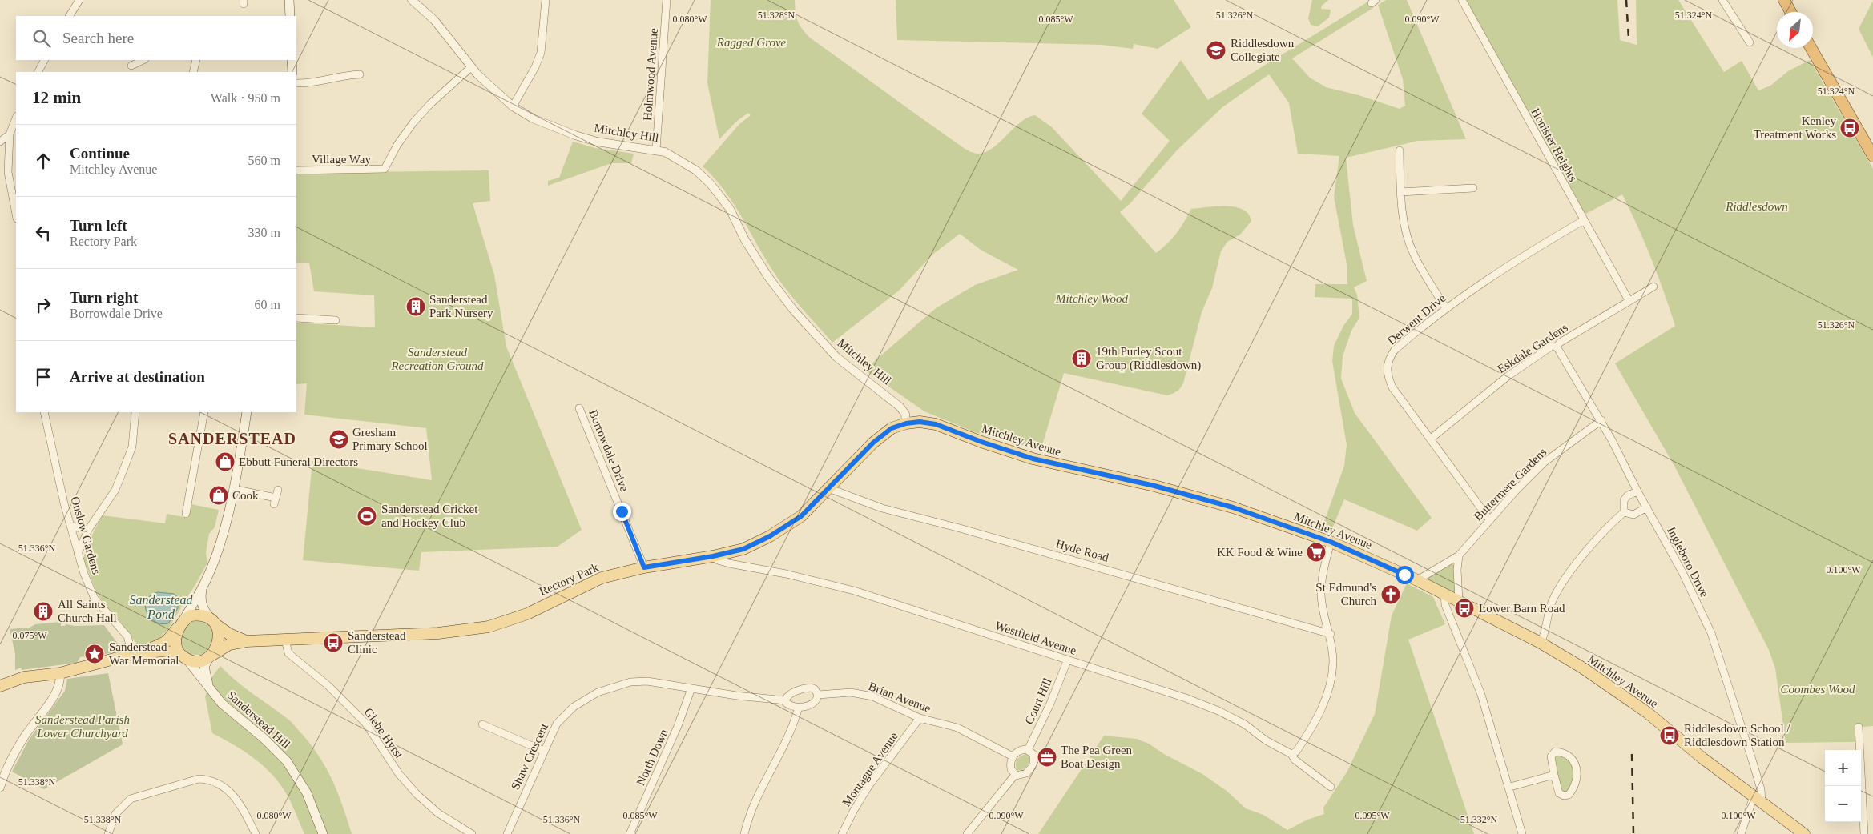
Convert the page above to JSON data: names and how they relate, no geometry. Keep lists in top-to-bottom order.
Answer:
{
  "streets": {
    "main road": ["Mitchley Avenue", "Rectory Park", "Sanderstead Hill"],
    "street": [
      "Holmwood Avenue",
      "Mitchley Hill",
      "Honister Heights",
      "Village Way",
      "Derwent Drive",
      "Eskdale Gardens",
      "Borrowdale Drive",
      "Buttermere Gardens",
      "Onslow Gardens",
      "Hyde Road",
      "Ingleboro Drive",
      "Westfield Avenue",
      "Brian Avenue",
      "Court Hill",
      "Glebe Hyrst",
      "Shaw Crescent",
      "North Down",
      "Montague Avenue"
    ]
  },
  "crossings": [
    ["Holmwood Avenue", "Mitchley Hill"],
    ["Mitchley Hill", "Village Way"],
    ["Mitchley Hill", "Mitchley Avenue"],
    ["Mitchley Hill", "Rectory Park"],
    ["Honister Heights", "Derwent Drive"],
    ["Honister Heights", "Eskdale Gardens"],
    ["Derwent Drive", "Eskdale Gardens"],
    ["Derwent Drive", "Buttermere Gardens"],
    ["Eskdale Gardens", "Ingleboro Drive"],
    ["Mitchley Avenue", "Buttermere Gardens"],
    ["Mitchley Avenue", "Ingleboro Drive"],
    ["Mitchley Avenue", "Rectory Park"],
    ["Borrowdale Drive", "Rectory Park"],
    ["Buttermere Gardens", "Ingleboro Drive"],
    ["Hyde Road", "Rectory Park"],
    ["Rectory Park", "Westfield Avenue"],
    ["Rectory Park", "Sanderstead Hill"],
    ["Rectory Park", "Glebe Hyrst"],
    ["Westfield Avenue", "Court Hill"],
    ["Brian Avenue", "Court Hill"],
    ["Brian Avenue", "Shaw Crescent"],
    ["Brian Avenue", "Montague Avenue"],
    ["Shaw Crescent", "North Down"]
  ],
  "districts": ["SANDERSTEAD"],
  "water": ["Sanderstead Pond"],
  "parks": [
    "Ragged Grove",
    "Riddlesdown",
    "Mitchley Wood",
    "Sanderstead Recreation Ground",
    "Coombes Wood",
    "Sanderstead Parish Lower Churchyard"
  ],
  "places": {
    "school or university": ["Riddlesdown Collegiate", "Gresham Primary School"],
    "bus stop": [
      "Kenley Treatment Works",
      "Lower Barn Road",
      "Sanderstead Clinic",
      "Riddlesdown School / Riddlesdown Station"
    ],
    "building": ["Sanderstead Park Nursery", "19th Purley Scout Group (Riddlesdown)", "All Saints Church Hall"],
    "shop": ["Ebbutt Funeral Directors", "Cook"],
    "sports": ["Sanderstead Cricket and Hockey Club"],
    "supermarket": ["KK Food & Wine"],
    "church": ["St Edmund's Church"],
    "place": ["Sanderstead War Memorial"],
    "office": ["The Pea Green Boat Design"]
  },
  "north": "bottom left",
  "page": {
    "search": "Search here",
    "heading": ["12 min", "Walk · 950 m"],
    "list": [
      ["Continue", "Mitchley Avenue", "560 m"],
      ["Turn left", "Rectory Park", "330 m"],
      ["Turn right", "Borrowdale Drive", "60 m"],
      "Arrive at destination"
    ],
    "map_buttons": ["+", "−"]
  },
  "coordinates": [
    "51.328°N",
    "51.326°N",
    "51.324°N",
    "0.080°W",
    "0.085°W",
    "0.090°W",
    "51.336°N",
    "0.100°W",
    "0.075°W",
    "51.338°N",
    "0.095°W",
    "51.332°N"
  ]
}
